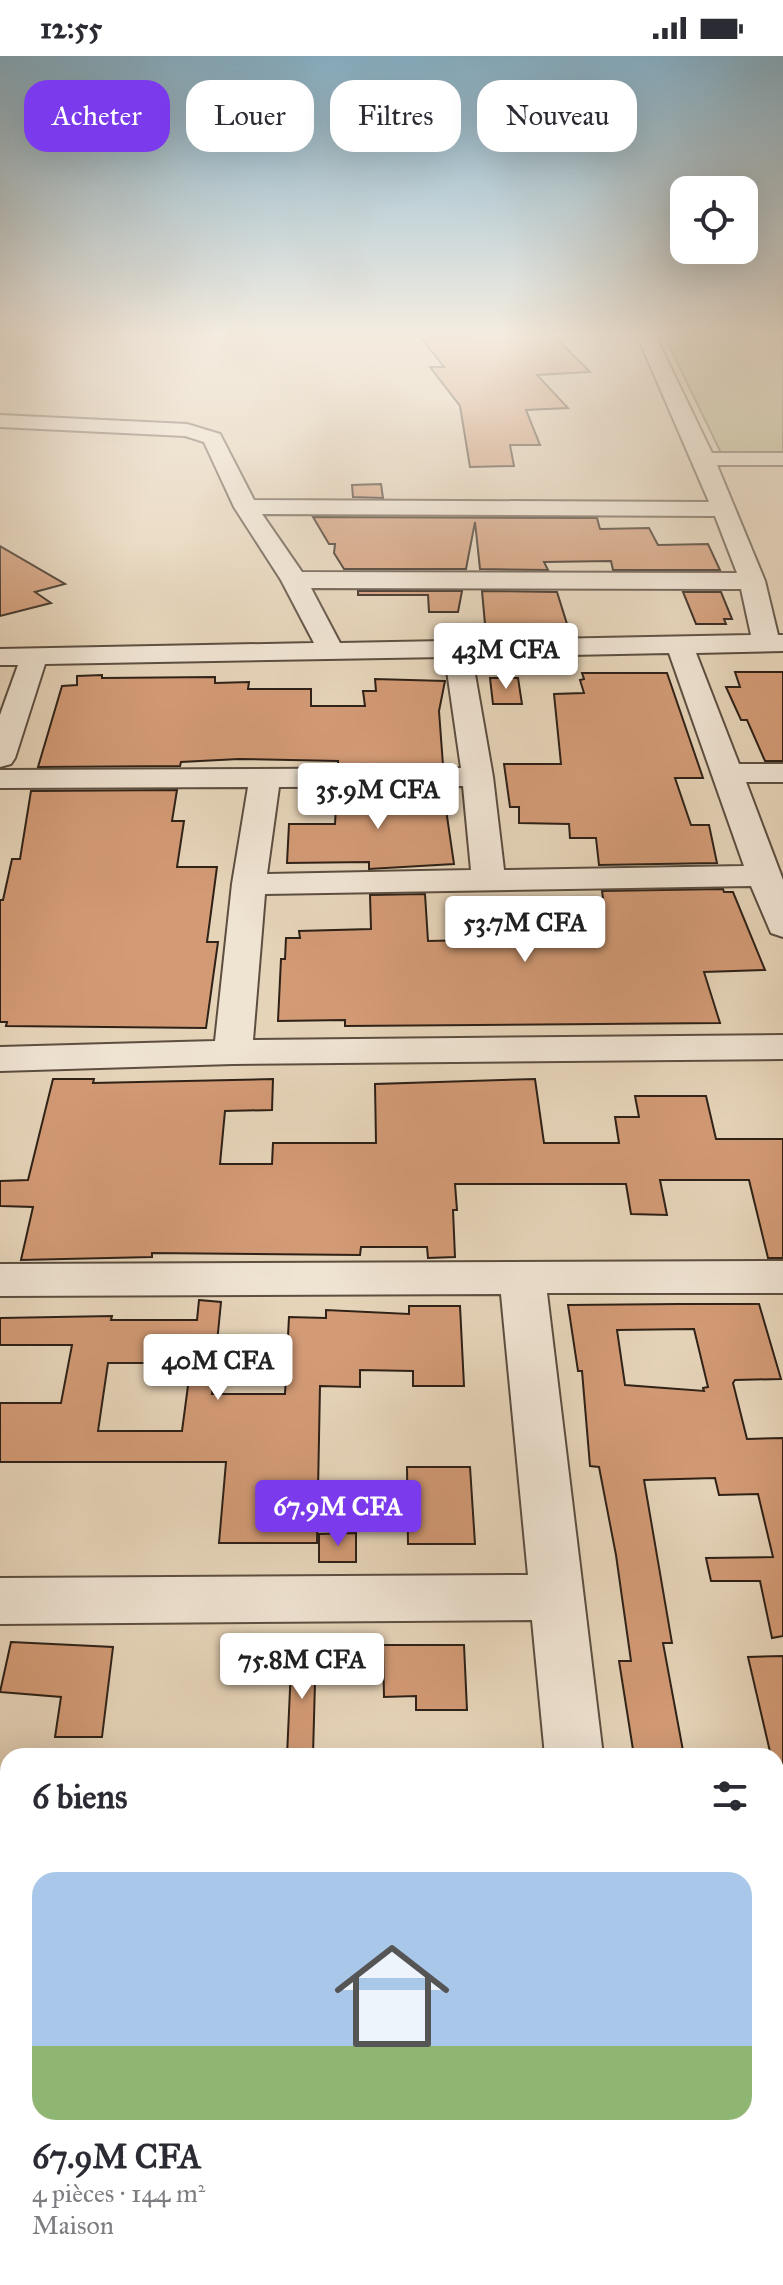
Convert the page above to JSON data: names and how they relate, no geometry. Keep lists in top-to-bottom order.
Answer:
{
  "page": {
    "status": "12:55",
    "chip": [
      "Acheter",
      "Louer",
      "Filtres",
      "Nouveau"
    ],
    "price": [
      "43M CFA",
      "35.9M CFA",
      "53.7M CFA",
      "40M CFA",
      "67.9M CFA",
      "75.8M CFA"
    ],
    "heading": "6 biens",
    "list": [
      {
        "name": "67.9M CFA",
        "note": "4 pièces · 144 m² · Maison"
      }
    ]
  }
}
